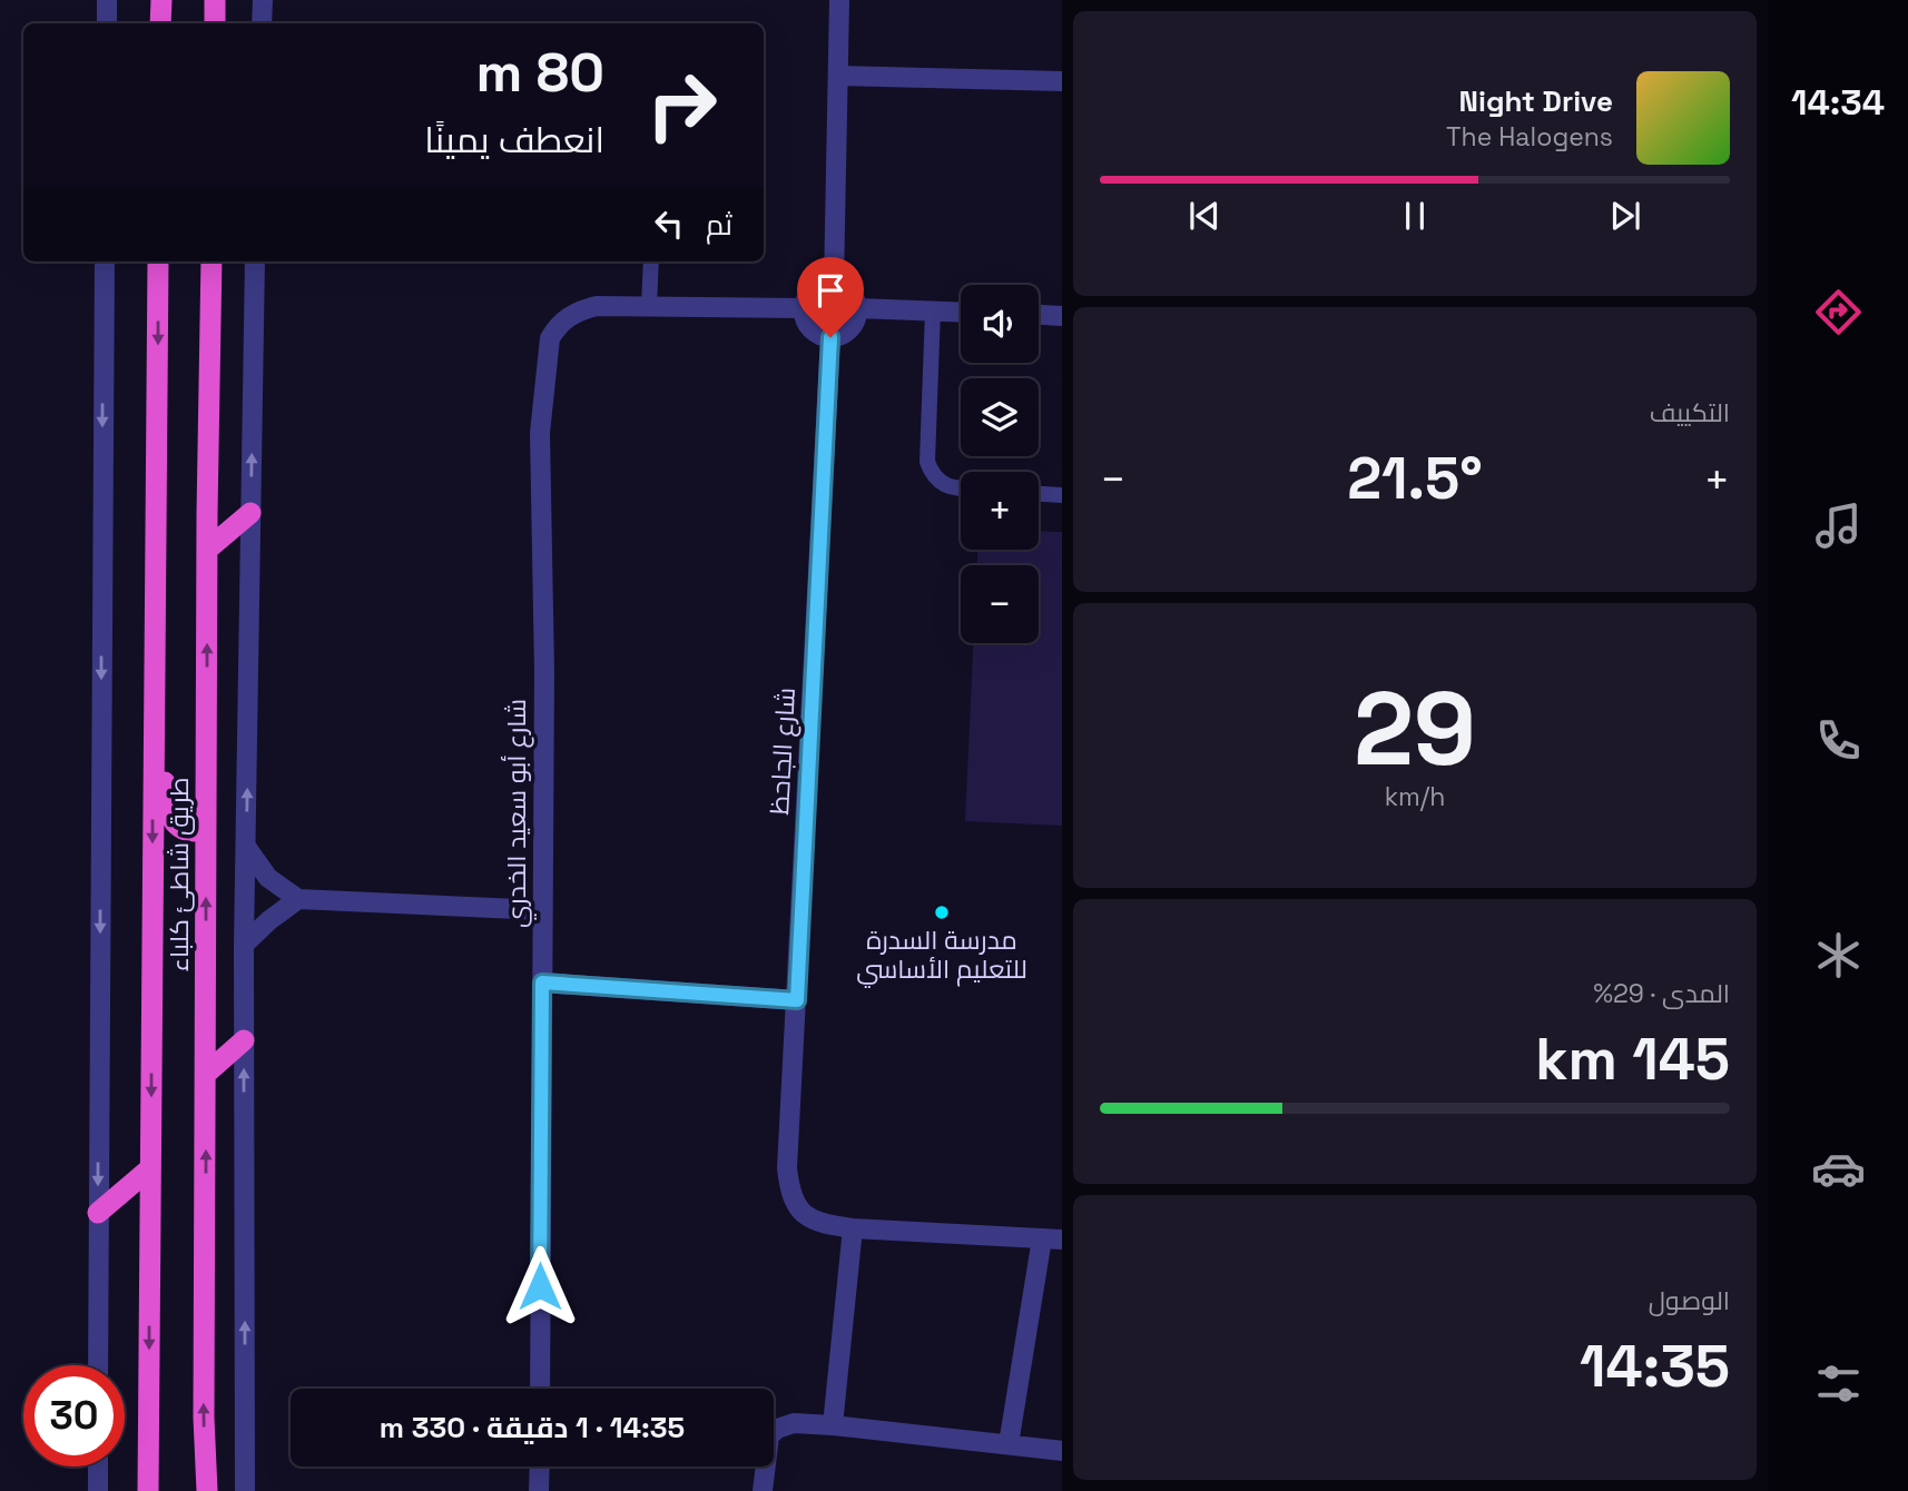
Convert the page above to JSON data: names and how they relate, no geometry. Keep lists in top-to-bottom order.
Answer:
{
  "streets": {
    "highway": ["طريق شاطئ كلباء"],
    "street": ["شارع الجاحظ", "شارع أبو سعيد الخدري"]
  },
  "crossings": [
    ["شارع الجاحظ", "شارع أبو سعيد الخدري"]
  ],
  "places": ["مدرسة السدرة للتعليم الأساسي"],
  "page": {
    "tabs": "14:34",
    "turn": ["80 m", "انعطف يمينًا"],
    "song": ["Night Drive", "The Halogens"],
    "then": "ثم",
    "map_buttons": ["+", "−"],
    "tile": [
      "التكييف",
      ["29", "km/h"],
      ["المدى · 29%", "145 km"],
      ["الوصول", "14:35"]
    ],
    "heat": ["−", "21.5°", "+"],
    "limit": "30",
    "trip": "14:35 · 1 دقيقة · 330 m"
  }
}
